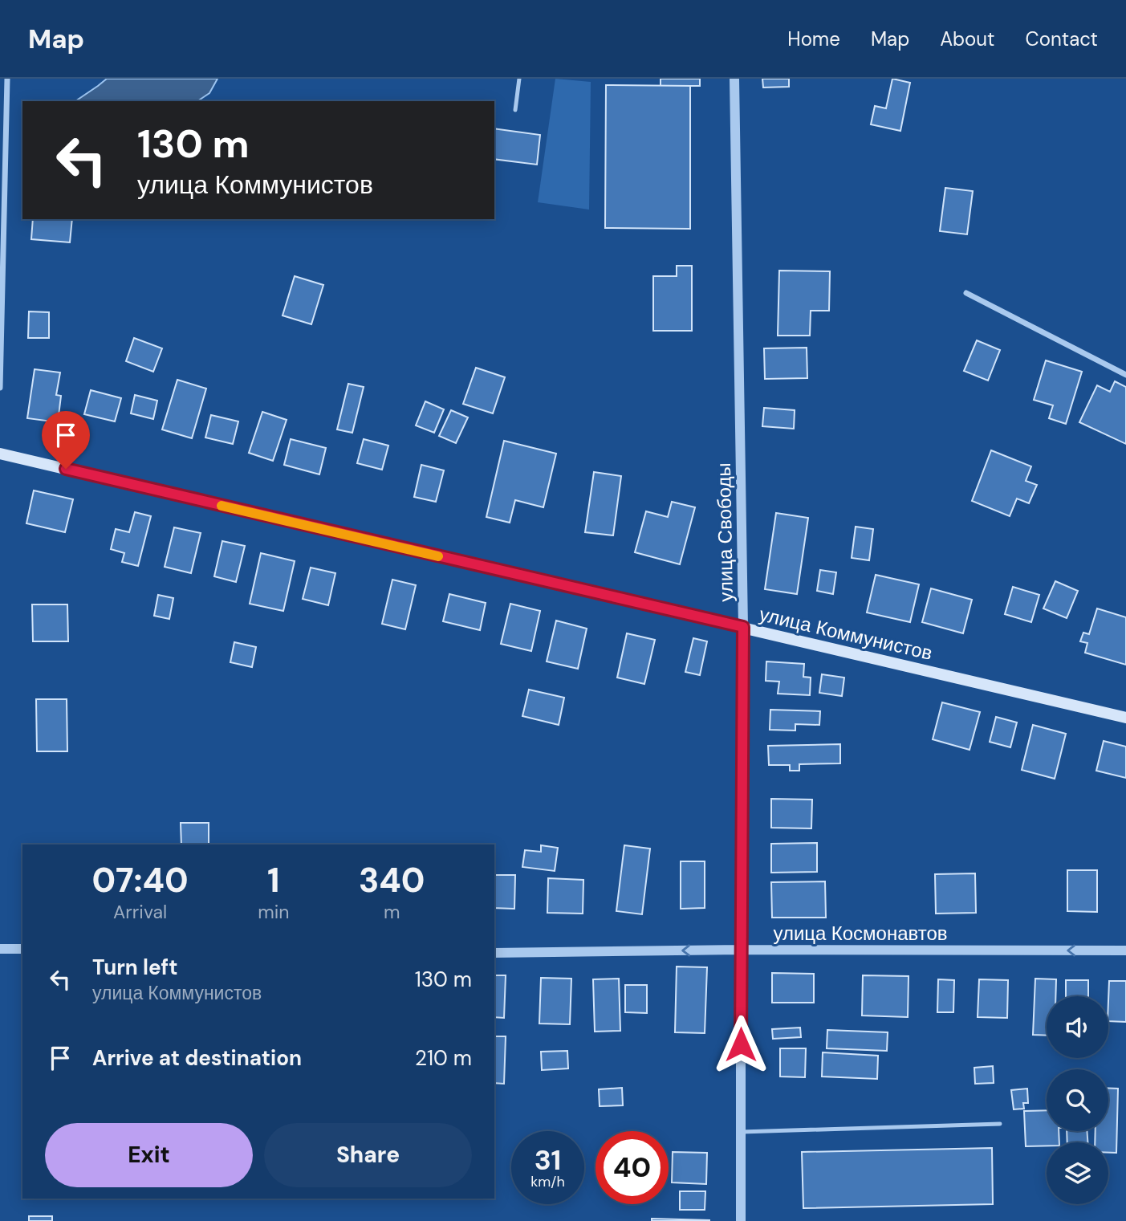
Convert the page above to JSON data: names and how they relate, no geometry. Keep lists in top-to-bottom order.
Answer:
{
  "streets": {
    "main road": ["улица Коммунистов"],
    "street": ["улица Свободы", "улица Космонавтов"]
  },
  "crossings": [
    ["улица Свободы", "улица Коммунистов"],
    ["улица Свободы", "улица Космонавтов"]
  ],
  "one_way": ["улица Космонавтов"],
  "page": {
    "header": "Map",
    "nav": [
      "Home",
      "Map",
      "About",
      "Contact"
    ],
    "turn": ["130 m", "улица Коммунистов"],
    "eta": [
      "07:40",
      "Arrival",
      "1",
      "min",
      "340",
      "m"
    ],
    "list": [
      {
        "name": "Turn left",
        "note": "улица Коммунистов",
        "value": "130 m"
      },
      {
        "name": "Arrive at destination",
        "value": "210 m"
      }
    ],
    "buttons": ["Exit", "Share"],
    "speed": "31 km/h",
    "limit": "40"
  }
}
